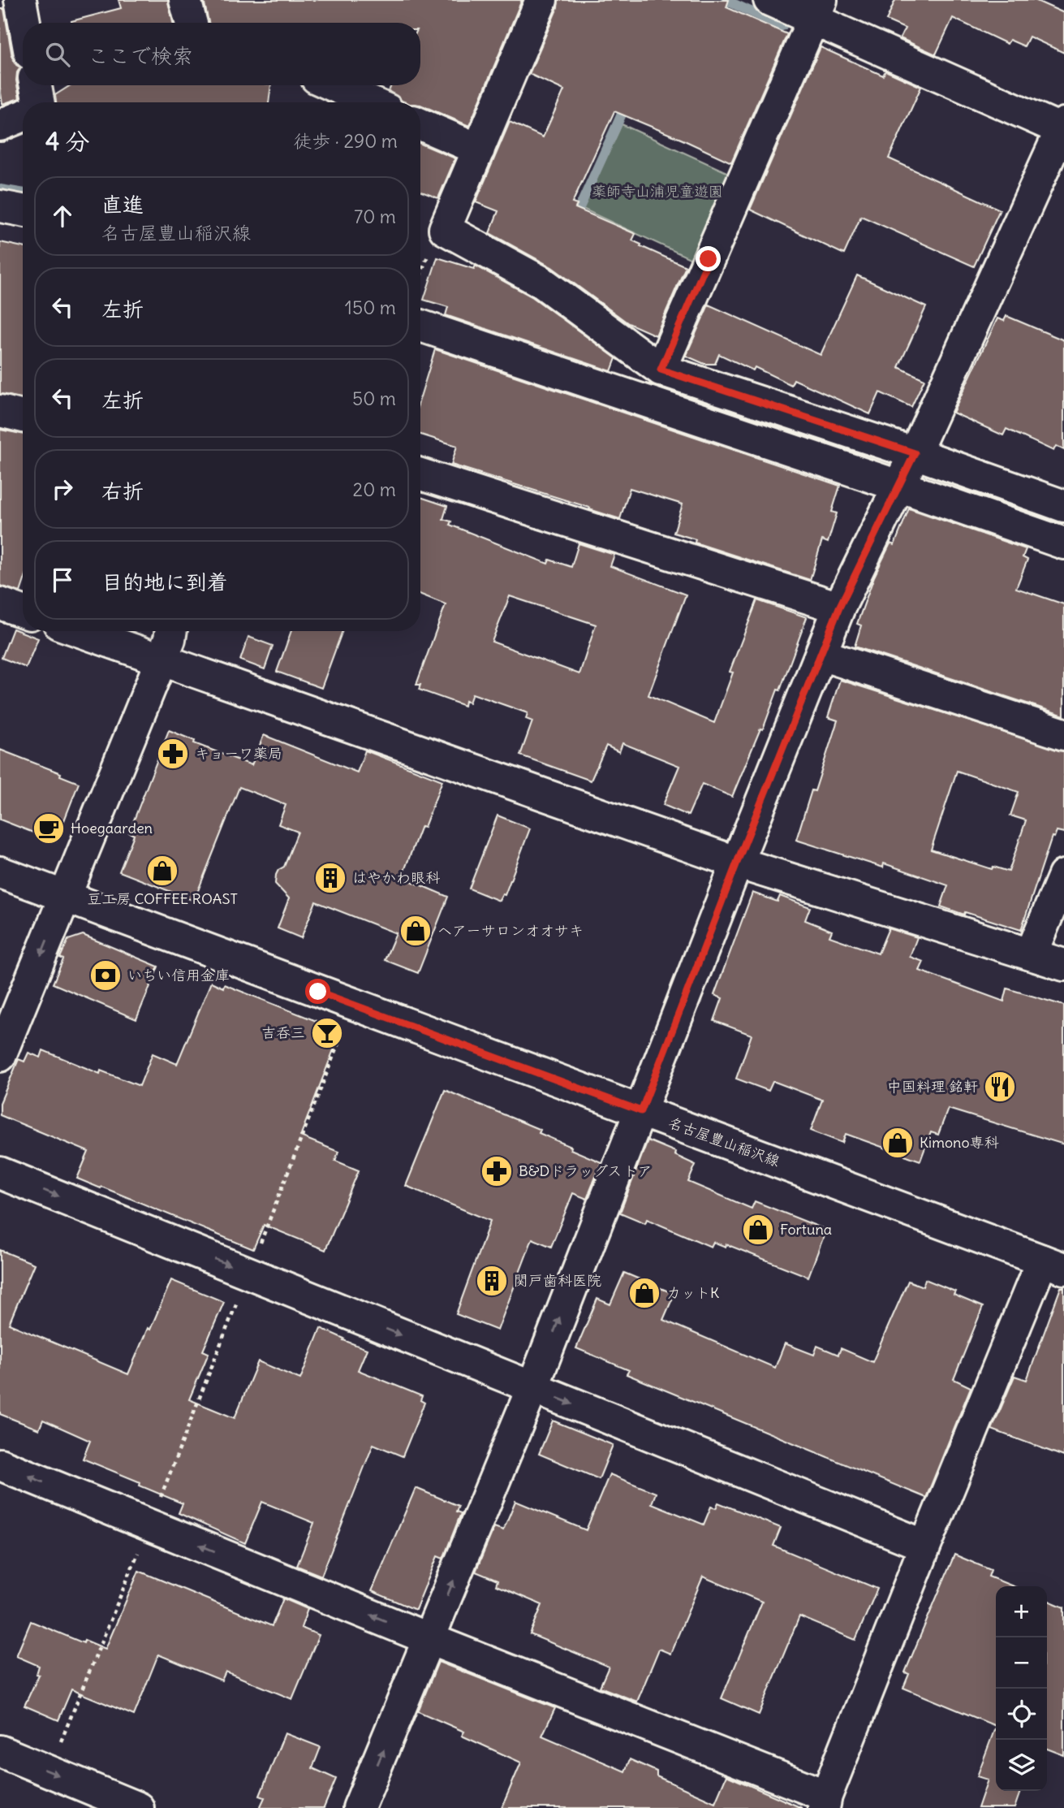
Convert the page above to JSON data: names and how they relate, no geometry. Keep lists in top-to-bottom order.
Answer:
{
  "streets": {
    "street": ["名古屋豊山稲沢線"]
  },
  "parks": ["薬師寺山浦児童遊園"],
  "places": {
    "pharmacy": ["キョーワ薬局", "B&Dドラッグストア"],
    "cafe": ["Hoegaarden"],
    "shop": [
      "豆工房 COFFEE ROAST",
      "ヘアーサロンオオサキ",
      "Kimono専科",
      "Fortuna",
      "カットK"
    ],
    "building": ["はやかわ眼科", "関戸歯科医院"],
    "bank": ["いちい信用金庫"],
    "bar": ["吉呑三"],
    "restaurant": ["中国料理 銘軒"]
  },
  "page": {
    "search": "ここで検索",
    "heading": ["4 分", "徒歩 · 290 m"],
    "list": [
      ["直進", "名古屋豊山稲沢線", "70 m"],
      ["左折", "150 m"],
      ["左折", "50 m"],
      ["右折", "20 m"],
      "目的地に到着"
    ],
    "map_buttons": ["+", "−"]
  }
}
